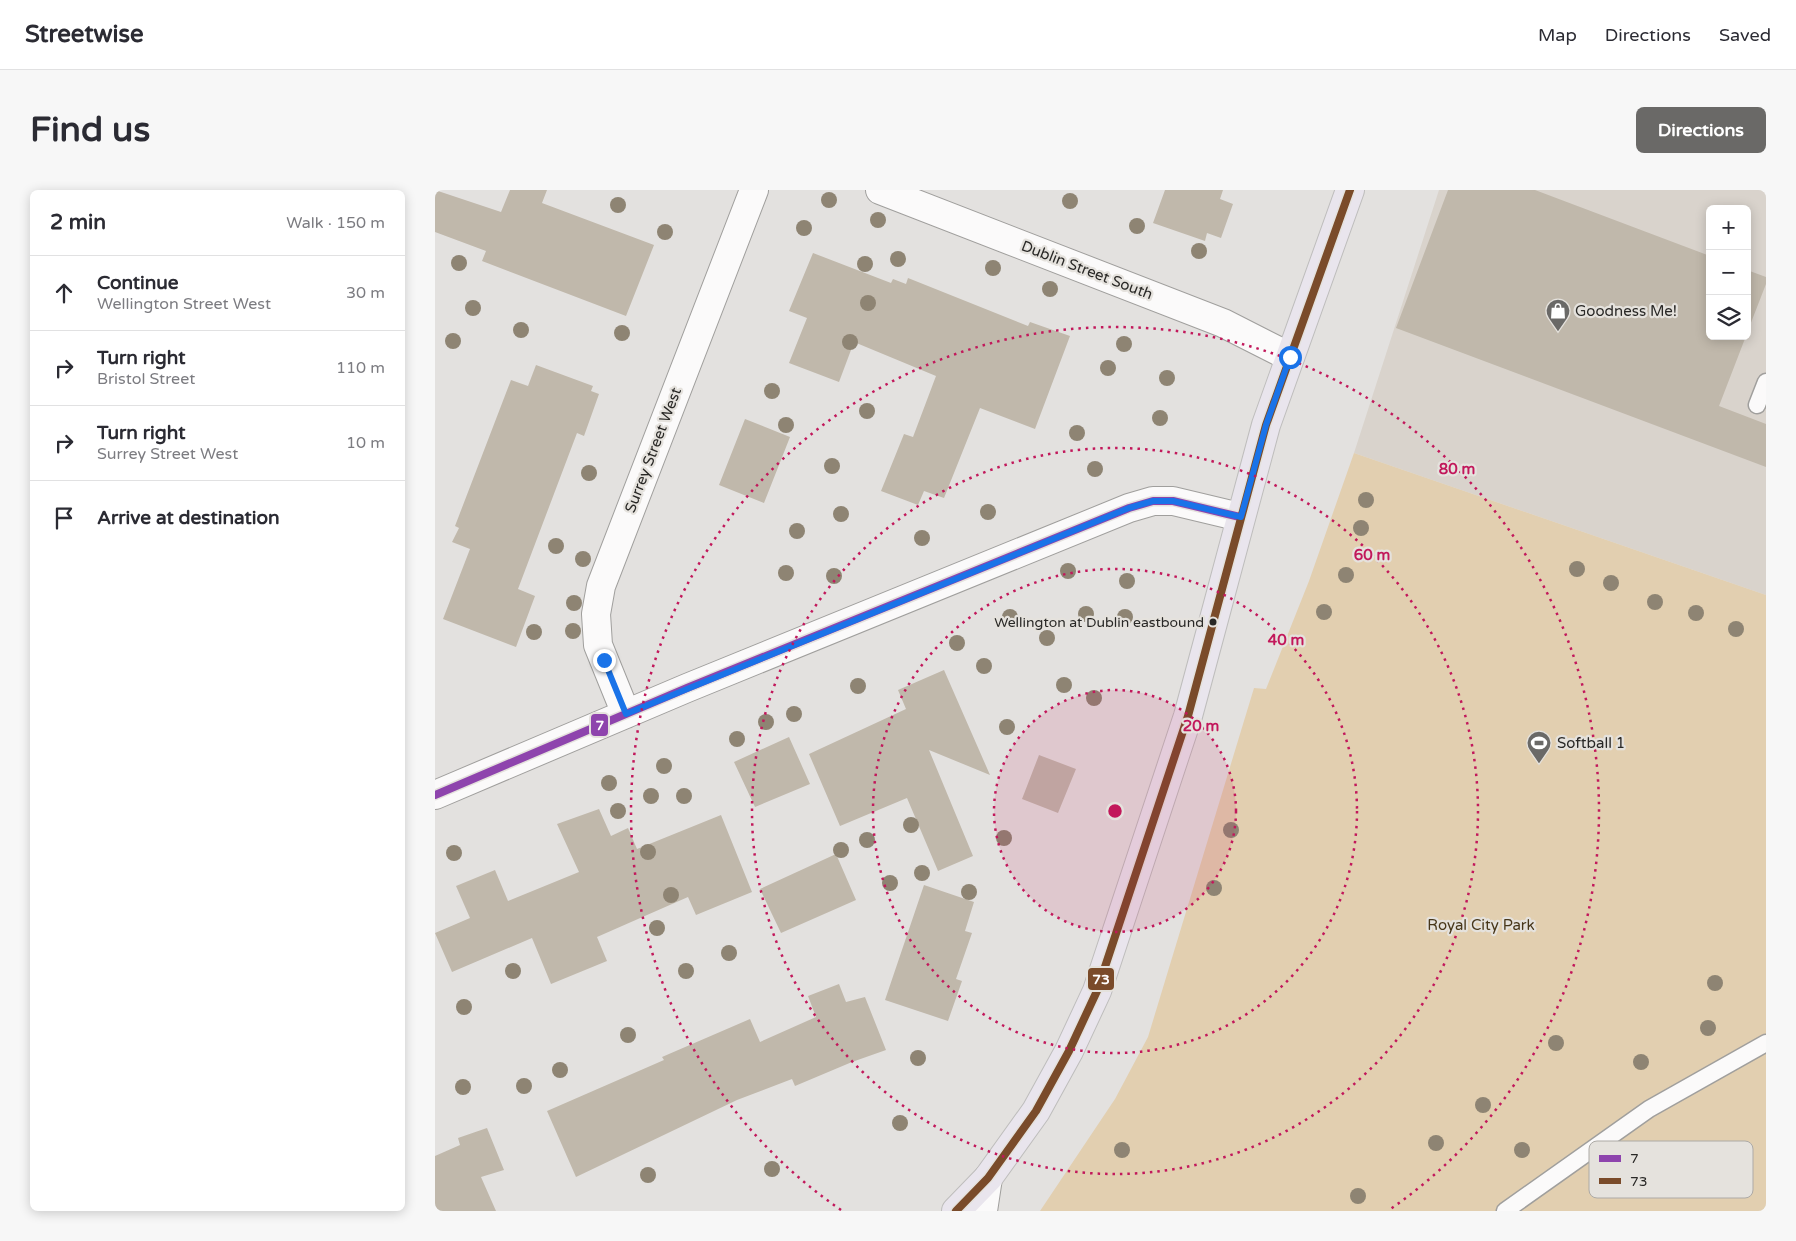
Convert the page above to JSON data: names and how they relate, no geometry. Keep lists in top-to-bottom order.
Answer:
{
  "streets": {
    "street": ["Dublin Street South", "Surrey Street West"]
  },
  "parks": ["Royal City Park"],
  "places": {
    "shop": ["Goodness Me!"],
    "other": ["Wellington at Dublin eastbound"],
    "sports": ["Softball 1"]
  },
  "lines": ["transit line 73", "transit line 7"],
  "legend": ["7", "73"],
  "page": {
    "header": "Streetwise",
    "nav": ["Map", "Directions", "Saved"],
    "buttons": "Directions",
    "title": "Find us",
    "heading": ["2 min", "Walk · 150 m"],
    "map_buttons": ["+", "−"],
    "list": [
      ["Continue", "Wellington Street West", "30 m"],
      ["Turn right", "Bristol Street", "110 m"],
      ["Turn right", "Surrey Street West", "10 m"],
      "Arrive at destination"
    ]
  },
  "rings": [
    "80 m",
    "60 m",
    "40 m",
    "20 m"
  ]
}
